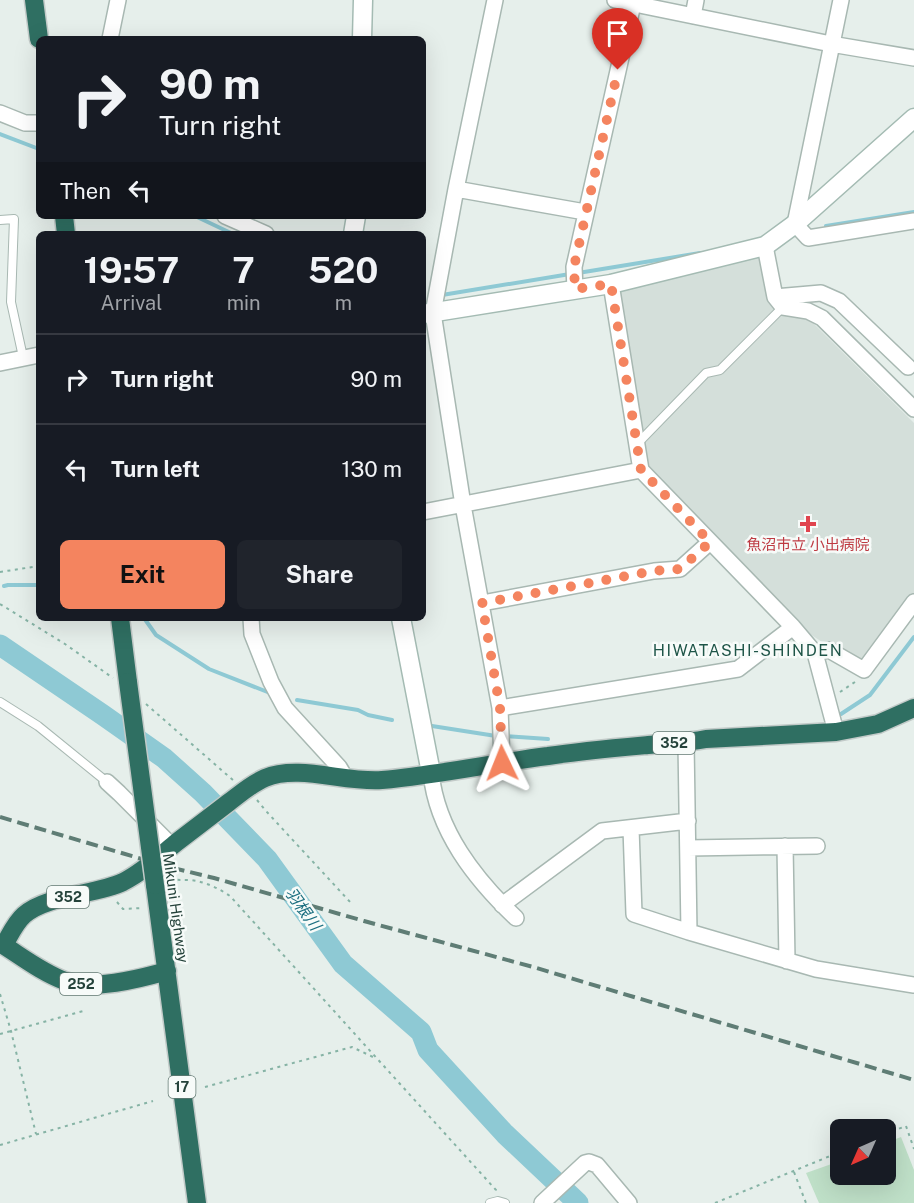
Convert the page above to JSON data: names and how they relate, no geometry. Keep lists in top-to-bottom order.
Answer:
{
  "streets": {
    "highway": [
      "352",
      "Mikuni Highway",
      "252",
      "17"
    ]
  },
  "crossings": [
    ["352", "252"],
    ["Mikuni Highway", "252"]
  ],
  "districts": ["HIWATASHI-SHINDEN"],
  "water": ["羽根川"],
  "places": {
    "health": ["魚沼市立 小出病院"]
  },
  "north": "bottom left",
  "page": {
    "turn": ["90 m", "Turn right"],
    "then": "Then",
    "eta": [
      "19:57",
      "Arrival",
      "7",
      "min",
      "520",
      "m"
    ],
    "list": [
      {
        "name": "Turn right",
        "value": "90 m"
      },
      {
        "name": "Turn left",
        "value": "130 m"
      }
    ],
    "buttons": ["Exit", "Share"]
  }
}
